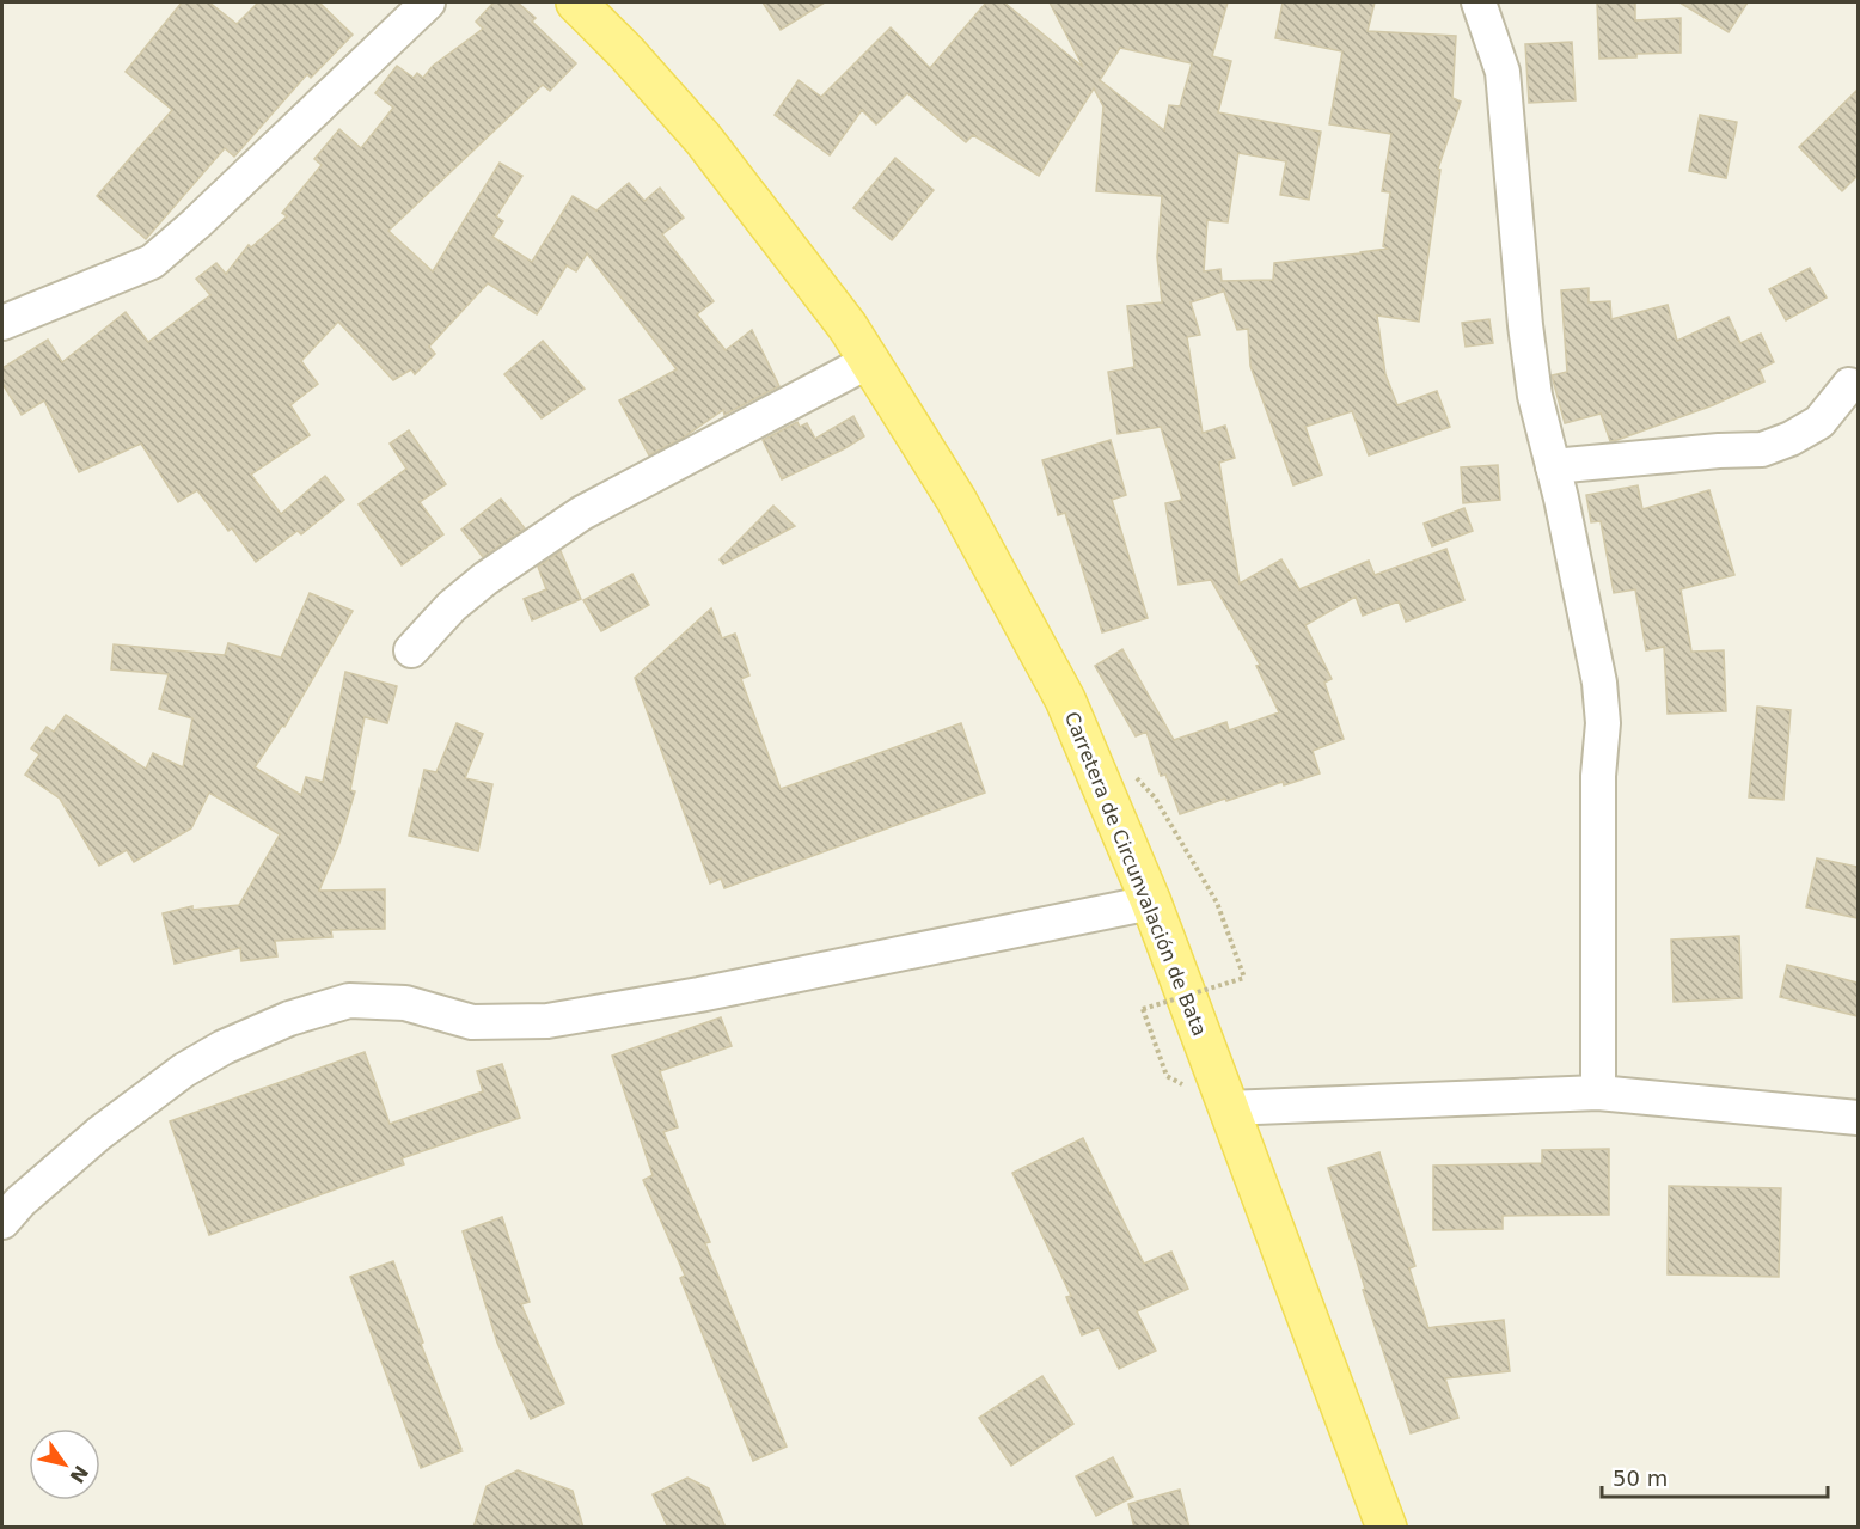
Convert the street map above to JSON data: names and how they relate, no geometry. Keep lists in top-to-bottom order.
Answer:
{
  "streets": {
    "main road": ["Carretera de Circunvalación de Bata"]
  },
  "scale_bar": "50 m",
  "north": "bottom right"
}
